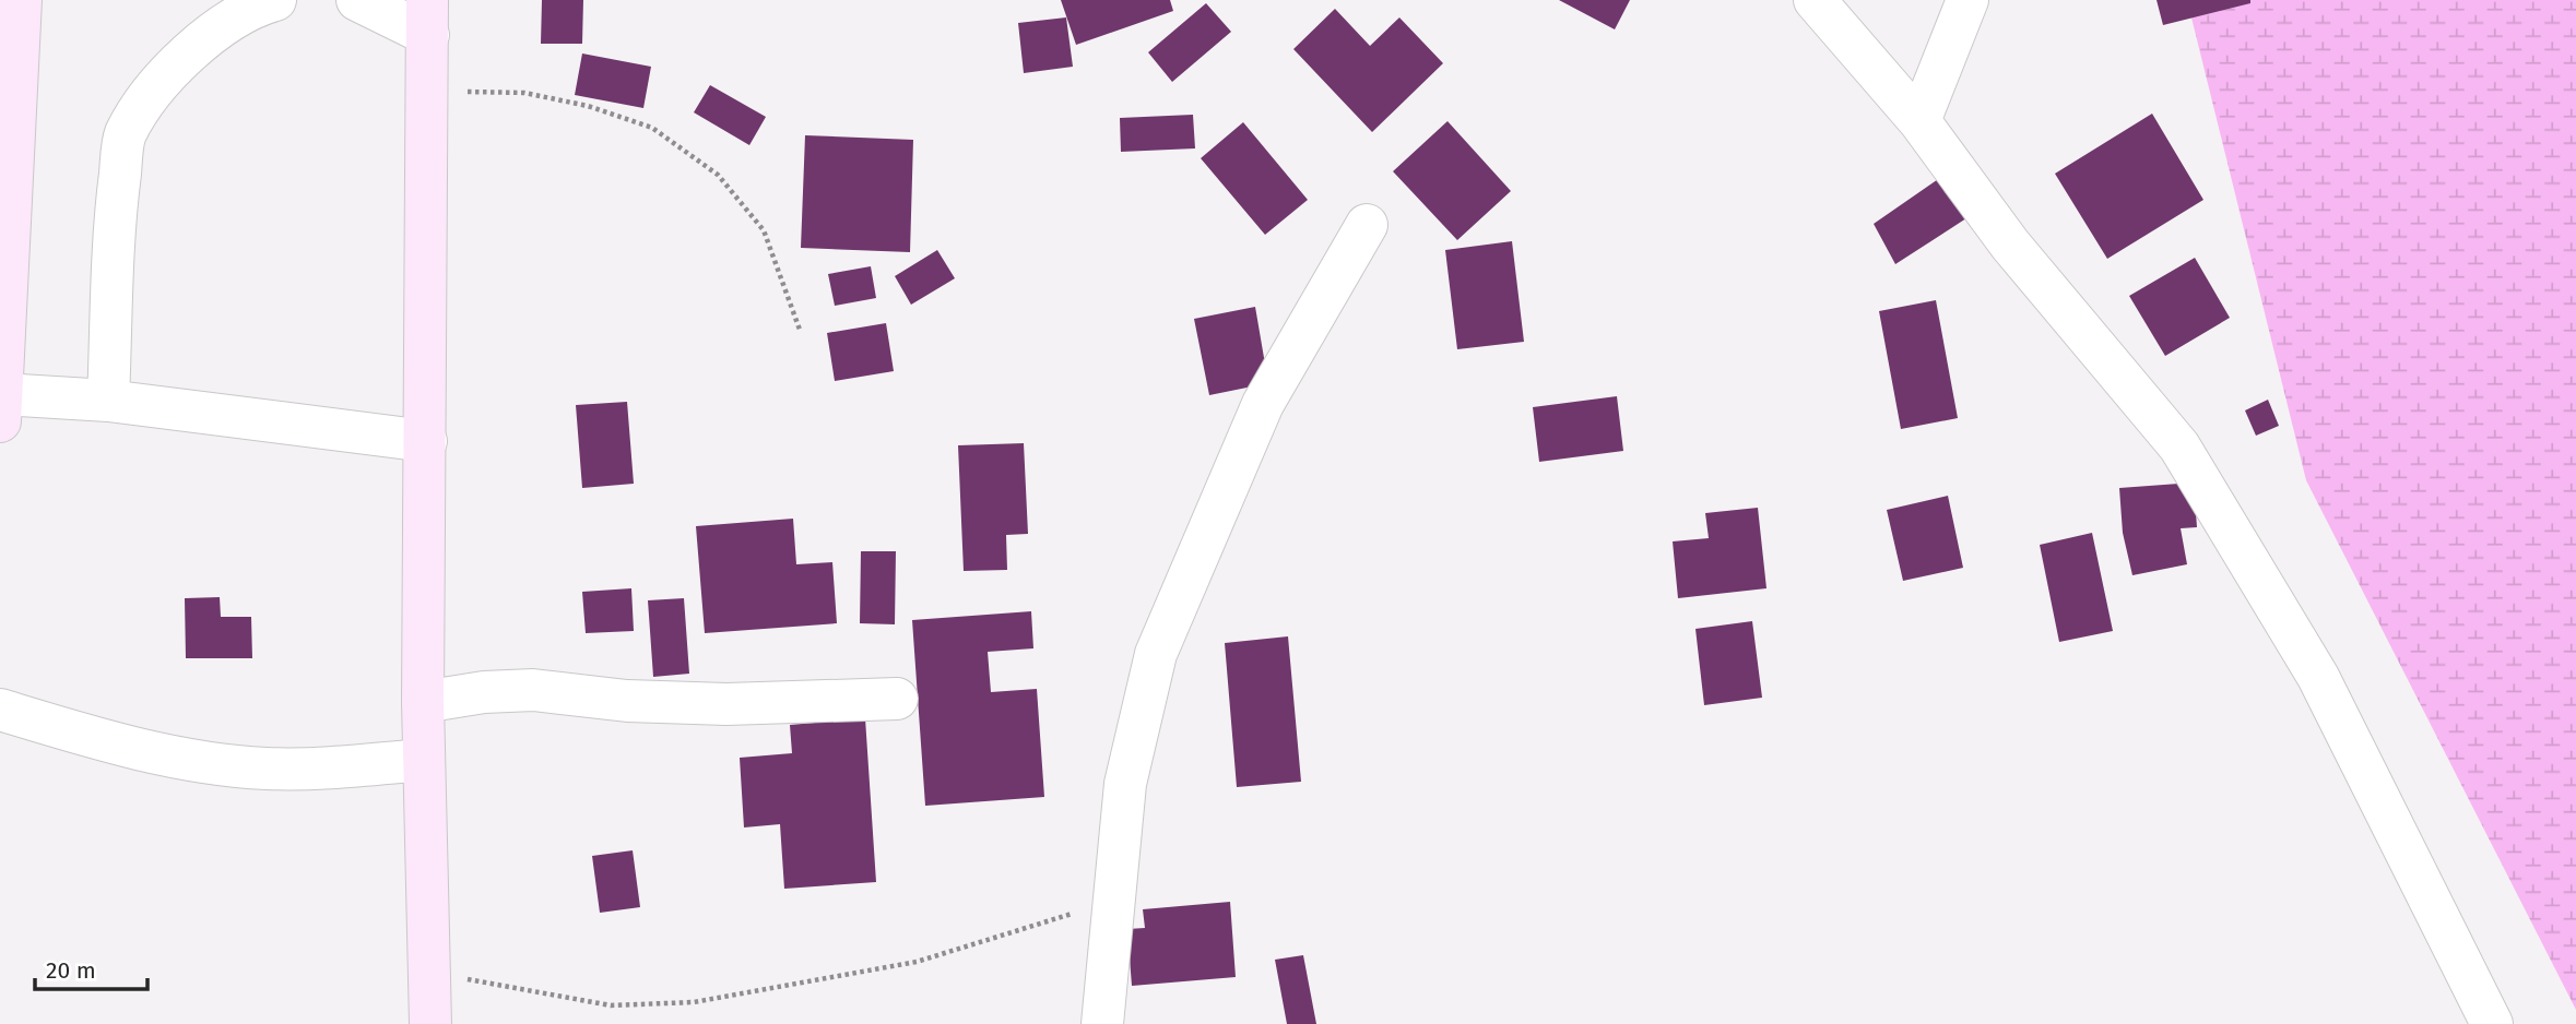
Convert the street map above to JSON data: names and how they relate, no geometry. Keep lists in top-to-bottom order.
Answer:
{
  "scale_bar": "20 m"
}
